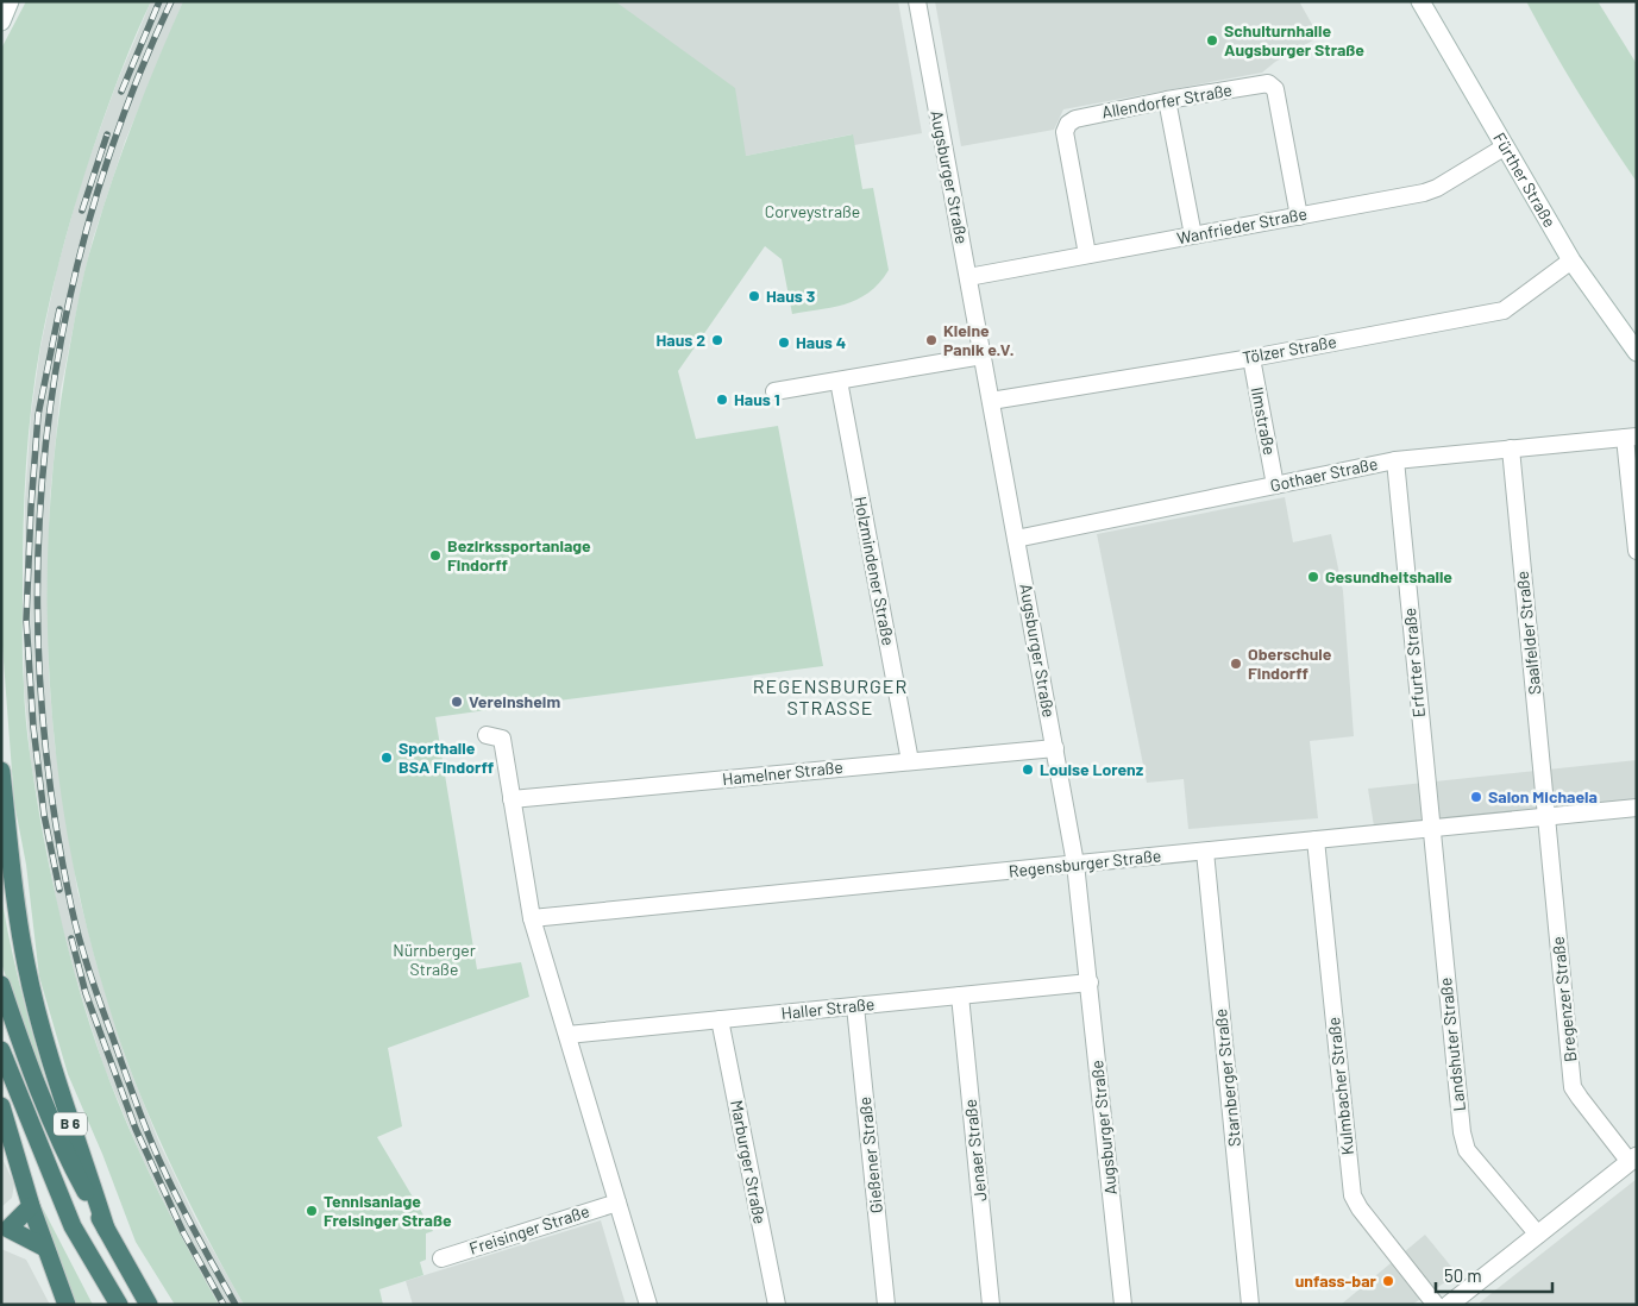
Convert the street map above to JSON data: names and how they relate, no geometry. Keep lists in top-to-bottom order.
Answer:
{
  "streets": {
    "highway": ["B 6"],
    "main road": ["Fürther Straße"],
    "street": [
      "Allendorfer Straße",
      "Augsburger Straße",
      "Wanfrieder Straße",
      "Tölzer Straße",
      "Ilmstraße",
      "Gothaer Straße",
      "Holzmindener Straße",
      "Saalfelder Straße",
      "Erfurter Straße",
      "Hamelner Straße",
      "Regensburger Straße",
      "Bregenzer Straße",
      "Haller Straße",
      "Landshuter Straße",
      "Starnberger Straße",
      "Kulmbacher Straße",
      "Jenaer Straße",
      "Gießener Straße",
      "Marburger Straße",
      "Freisinger Straße"
    ]
  },
  "crossings": [
    ["Allendorfer Straße", "Wanfrieder Straße"],
    ["Augsburger Straße", "Wanfrieder Straße"],
    ["Augsburger Straße", "Tölzer Straße"],
    ["Augsburger Straße", "Gothaer Straße"],
    ["Augsburger Straße", "Hamelner Straße"],
    ["Augsburger Straße", "Regensburger Straße"],
    ["Augsburger Straße", "Haller Straße"],
    ["Fürther Straße", "Wanfrieder Straße"],
    ["Fürther Straße", "Tölzer Straße"],
    ["Tölzer Straße", "Ilmstraße"],
    ["Ilmstraße", "Gothaer Straße"],
    ["Gothaer Straße", "Saalfelder Straße"],
    ["Gothaer Straße", "Erfurter Straße"],
    ["Holzmindener Straße", "Hamelner Straße"],
    ["Saalfelder Straße", "Regensburger Straße"],
    ["Saalfelder Straße", "Bregenzer Straße"],
    ["Erfurter Straße", "Regensburger Straße"],
    ["Erfurter Straße", "Landshuter Straße"],
    ["Regensburger Straße", "Bregenzer Straße"],
    ["Regensburger Straße", "Landshuter Straße"],
    ["Regensburger Straße", "Starnberger Straße"],
    ["Regensburger Straße", "Kulmbacher Straße"],
    ["Haller Straße", "Jenaer Straße"],
    ["Haller Straße", "Gießener Straße"],
    ["Haller Straße", "Marburger Straße"]
  ],
  "districts": ["REGENSBURGER STRASSE"],
  "parks": ["Corveystraße", "Nürnberger Straße"],
  "places": [
    "Schulturnhalle Augsburger Straße",
    "Haus 3",
    "Haus 2",
    "Kleine Panik e.V.",
    "Haus 4",
    "Haus 1",
    "Bezirkssportanlage Findorff",
    "Gesundheitshalle",
    "Oberschule Findorff",
    "Vereinsheim",
    "Sporthalle BSA Findorff",
    "Louise Lorenz",
    "Salon Michaela",
    "Tennisanlage Freisinger Straße",
    "unfass-bar"
  ],
  "scale_bar": "50 m"
}
